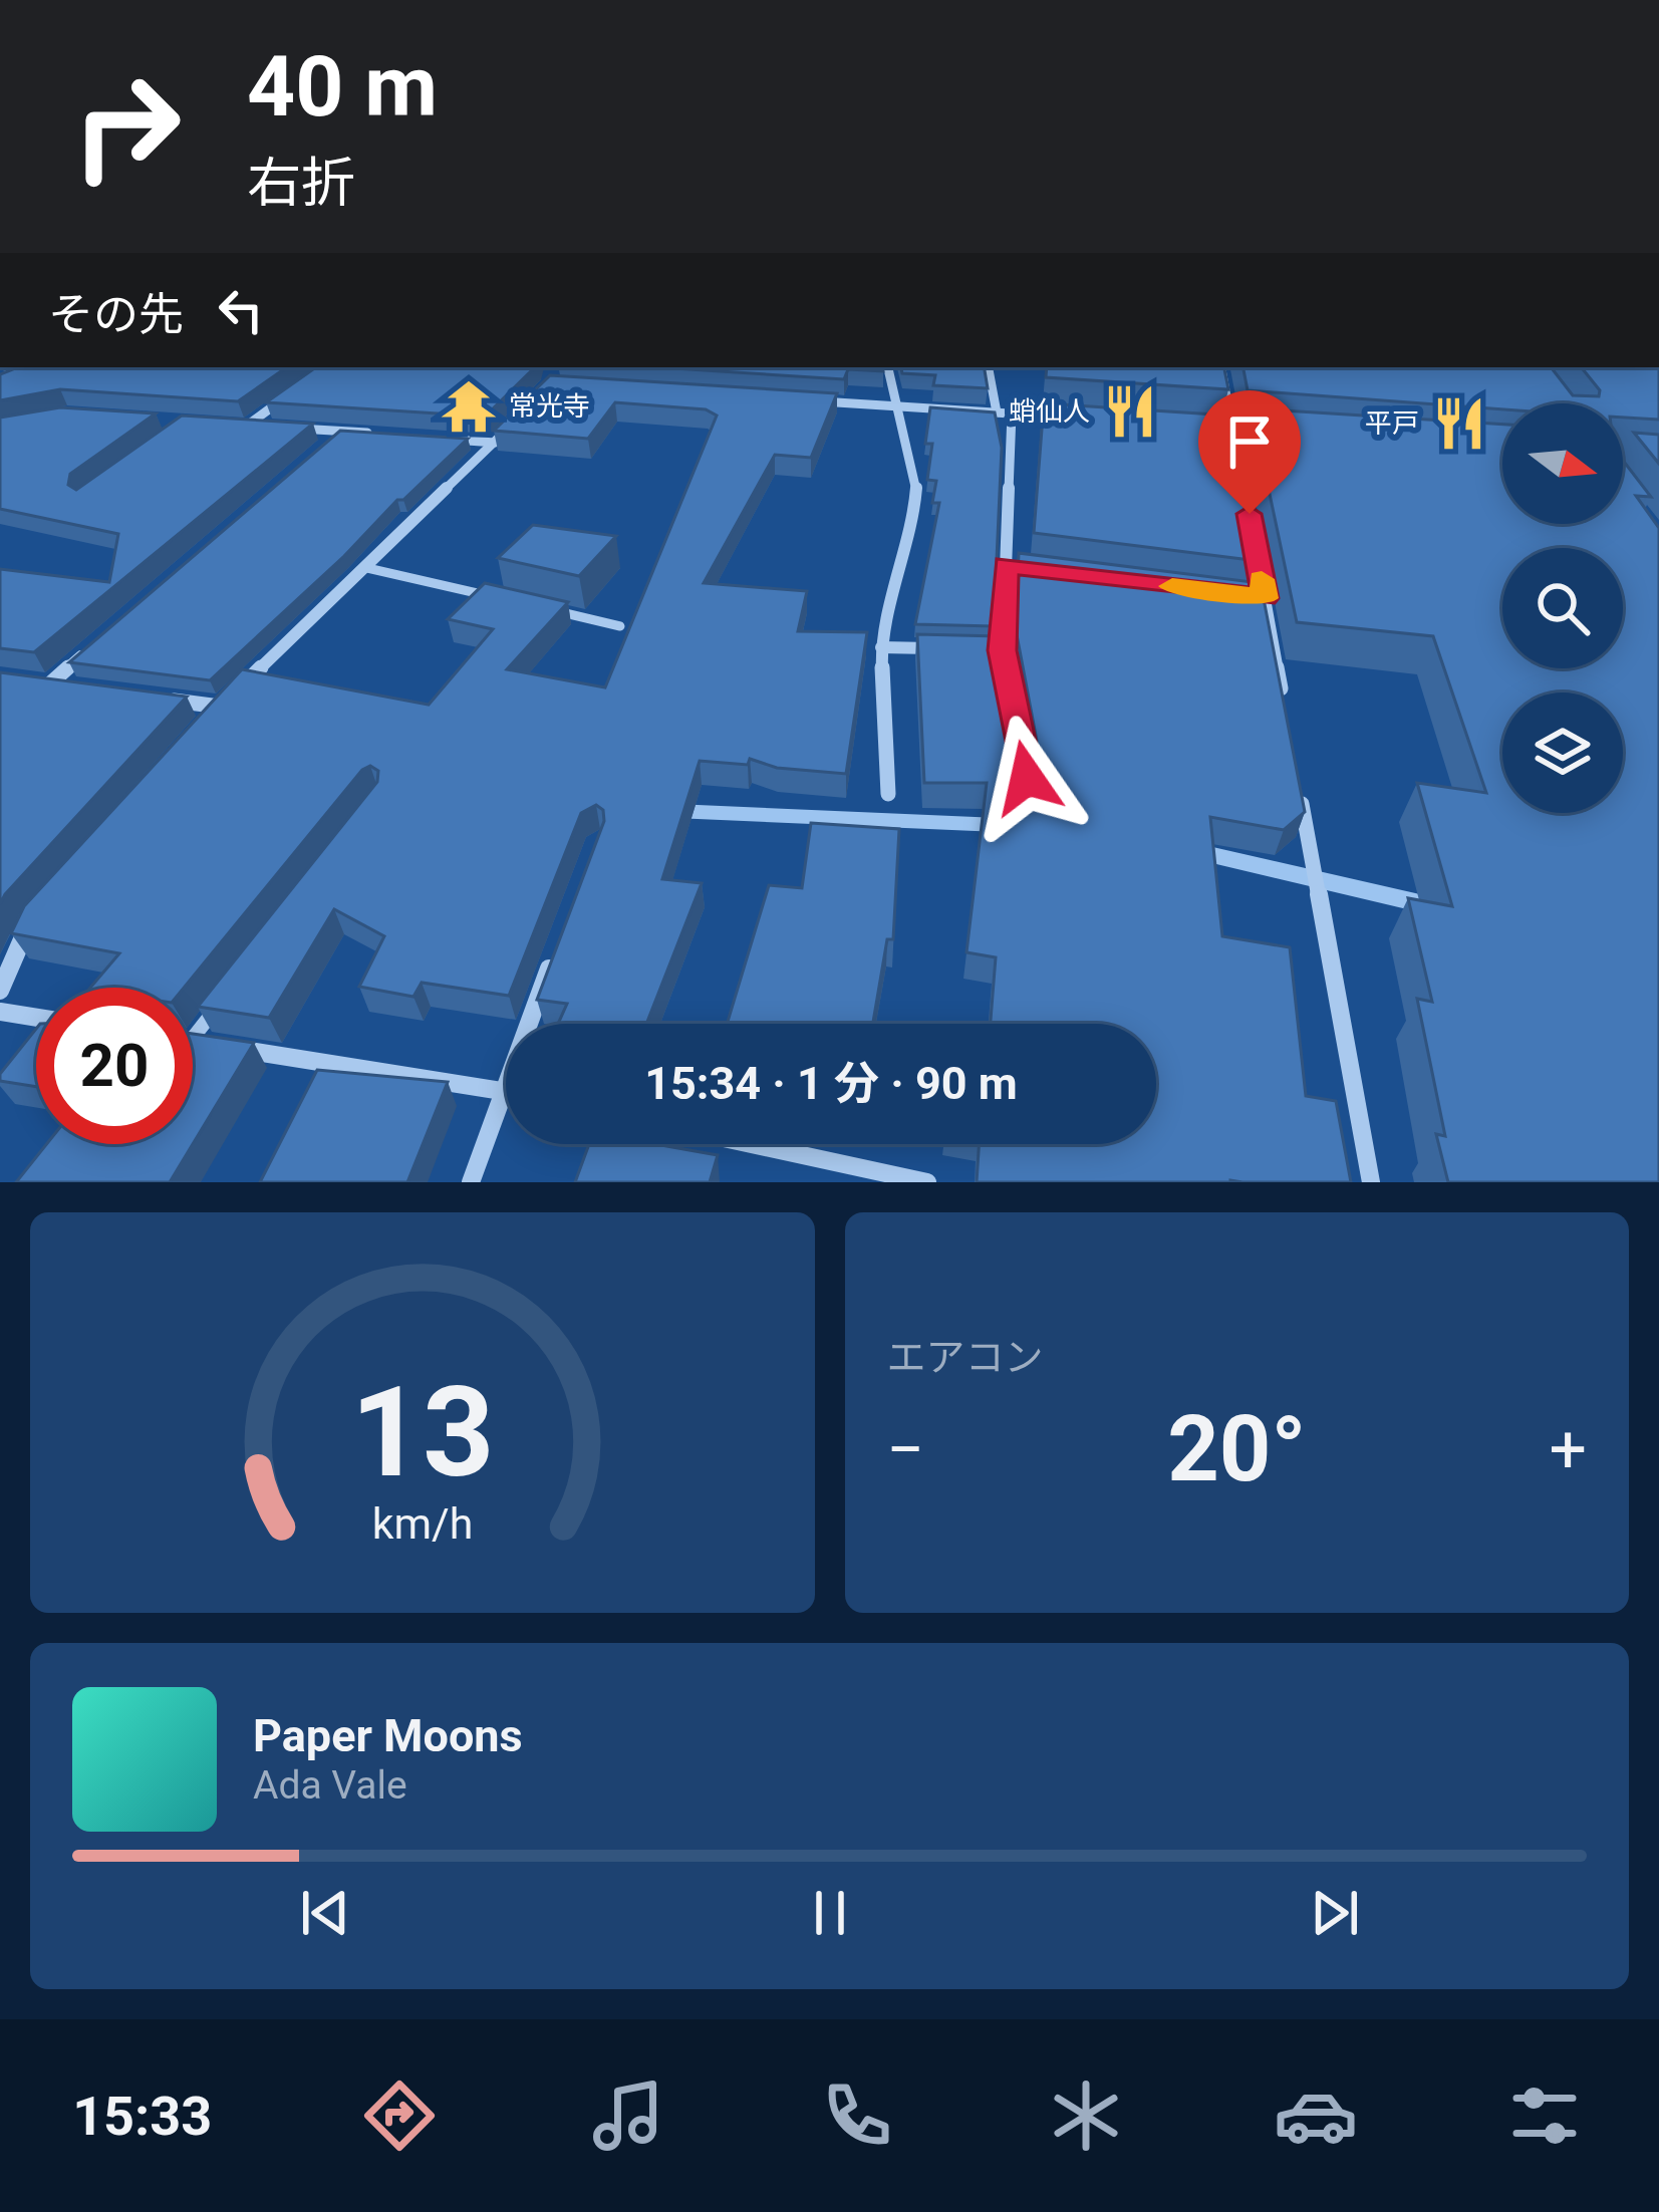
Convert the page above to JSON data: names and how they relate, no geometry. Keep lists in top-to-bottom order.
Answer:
{
  "places": {
    "temple": ["常光寺"],
    "restaurant": ["蛸仙人", "平戸"]
  },
  "north": "right",
  "page": {
    "turn": ["40 m", "右折"],
    "then": "その先",
    "limit": "20",
    "trip": "15:34 · 1 分 · 90 m",
    "tile": "エアコン",
    "heat": ["−", "20°", "+"],
    "song": ["Paper Moons", "Ada Vale"],
    "tabs": "15:33",
    "gauge": ["13", "km/h"]
  }
}
